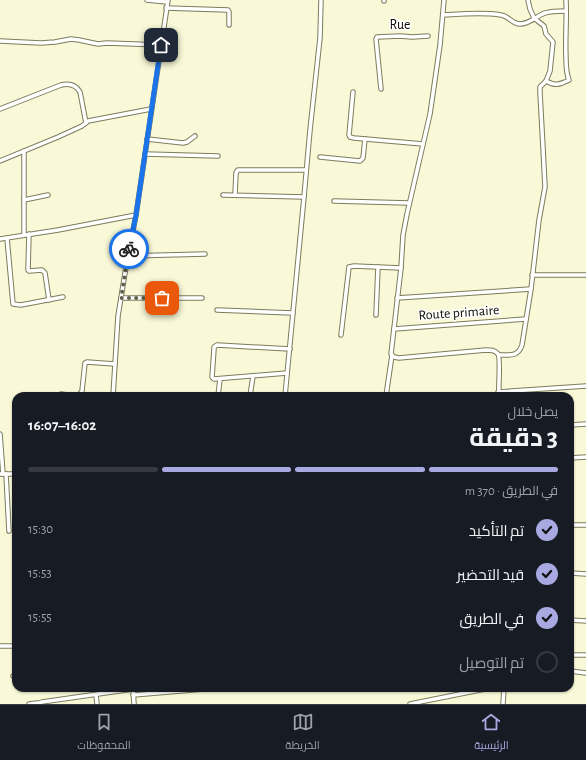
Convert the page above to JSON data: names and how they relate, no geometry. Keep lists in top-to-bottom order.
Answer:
{
  "streets": {
    "street": ["Rue", "Route primaire"]
  },
  "page": {
    "heading": ["3 دقيقة", "يصل خلال", "16:02–16:07"],
    "bar": "في الطريق · 370 m",
    "list": [
      ["تم التأكيد", "15:30"],
      ["قيد التحضير", "15:53"],
      ["في الطريق", "15:55"],
      "تم التوصيل"
    ],
    "tabs": ["الرئيسية", "الخريطة", "المحفوظات"]
  }
}
